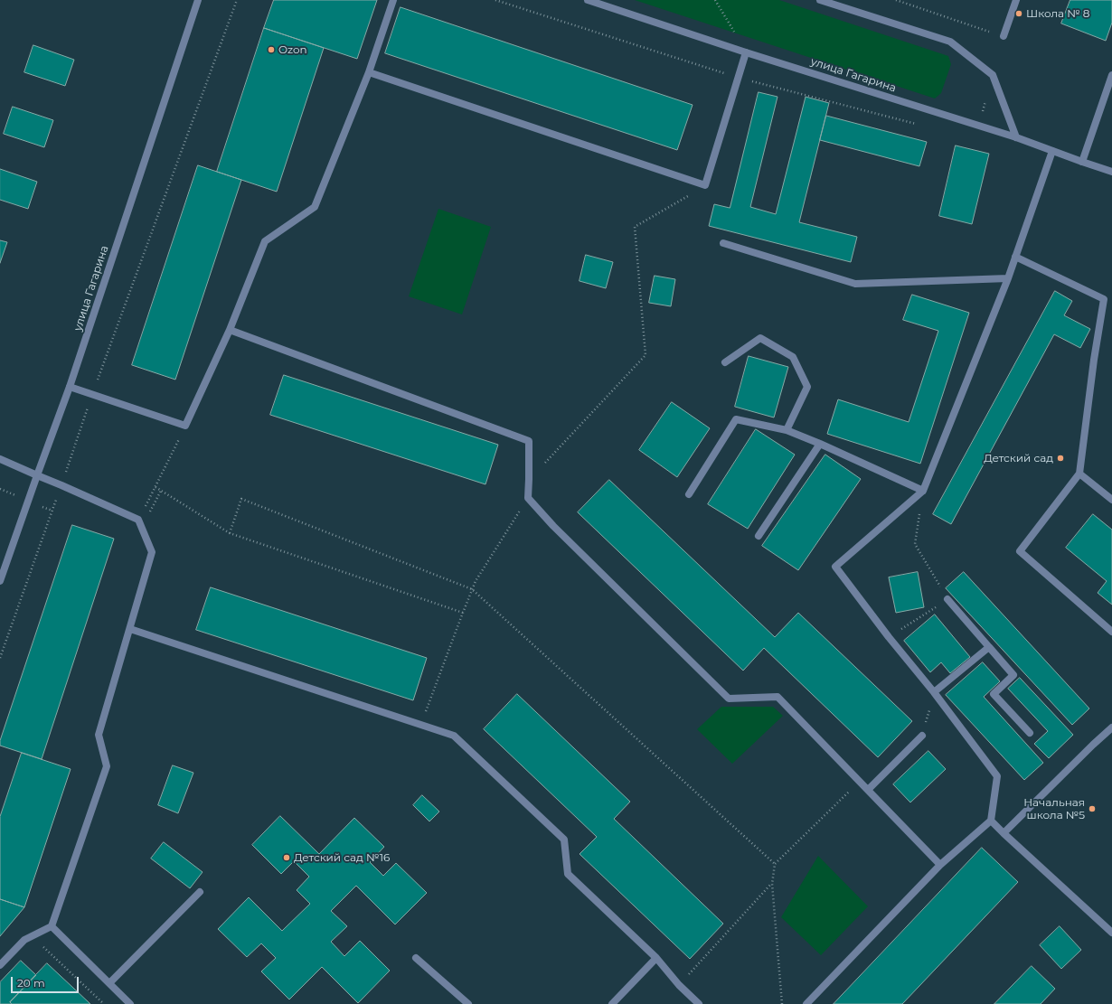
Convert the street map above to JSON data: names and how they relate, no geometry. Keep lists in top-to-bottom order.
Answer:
{
  "streets": {
    "street": ["улица Гагарина"]
  },
  "places": [
    "Школа № 8",
    "Ozon",
    "Детский сад",
    "Начальная школа №5",
    "Детский сад №16"
  ],
  "scale_bar": "20 m"
}
